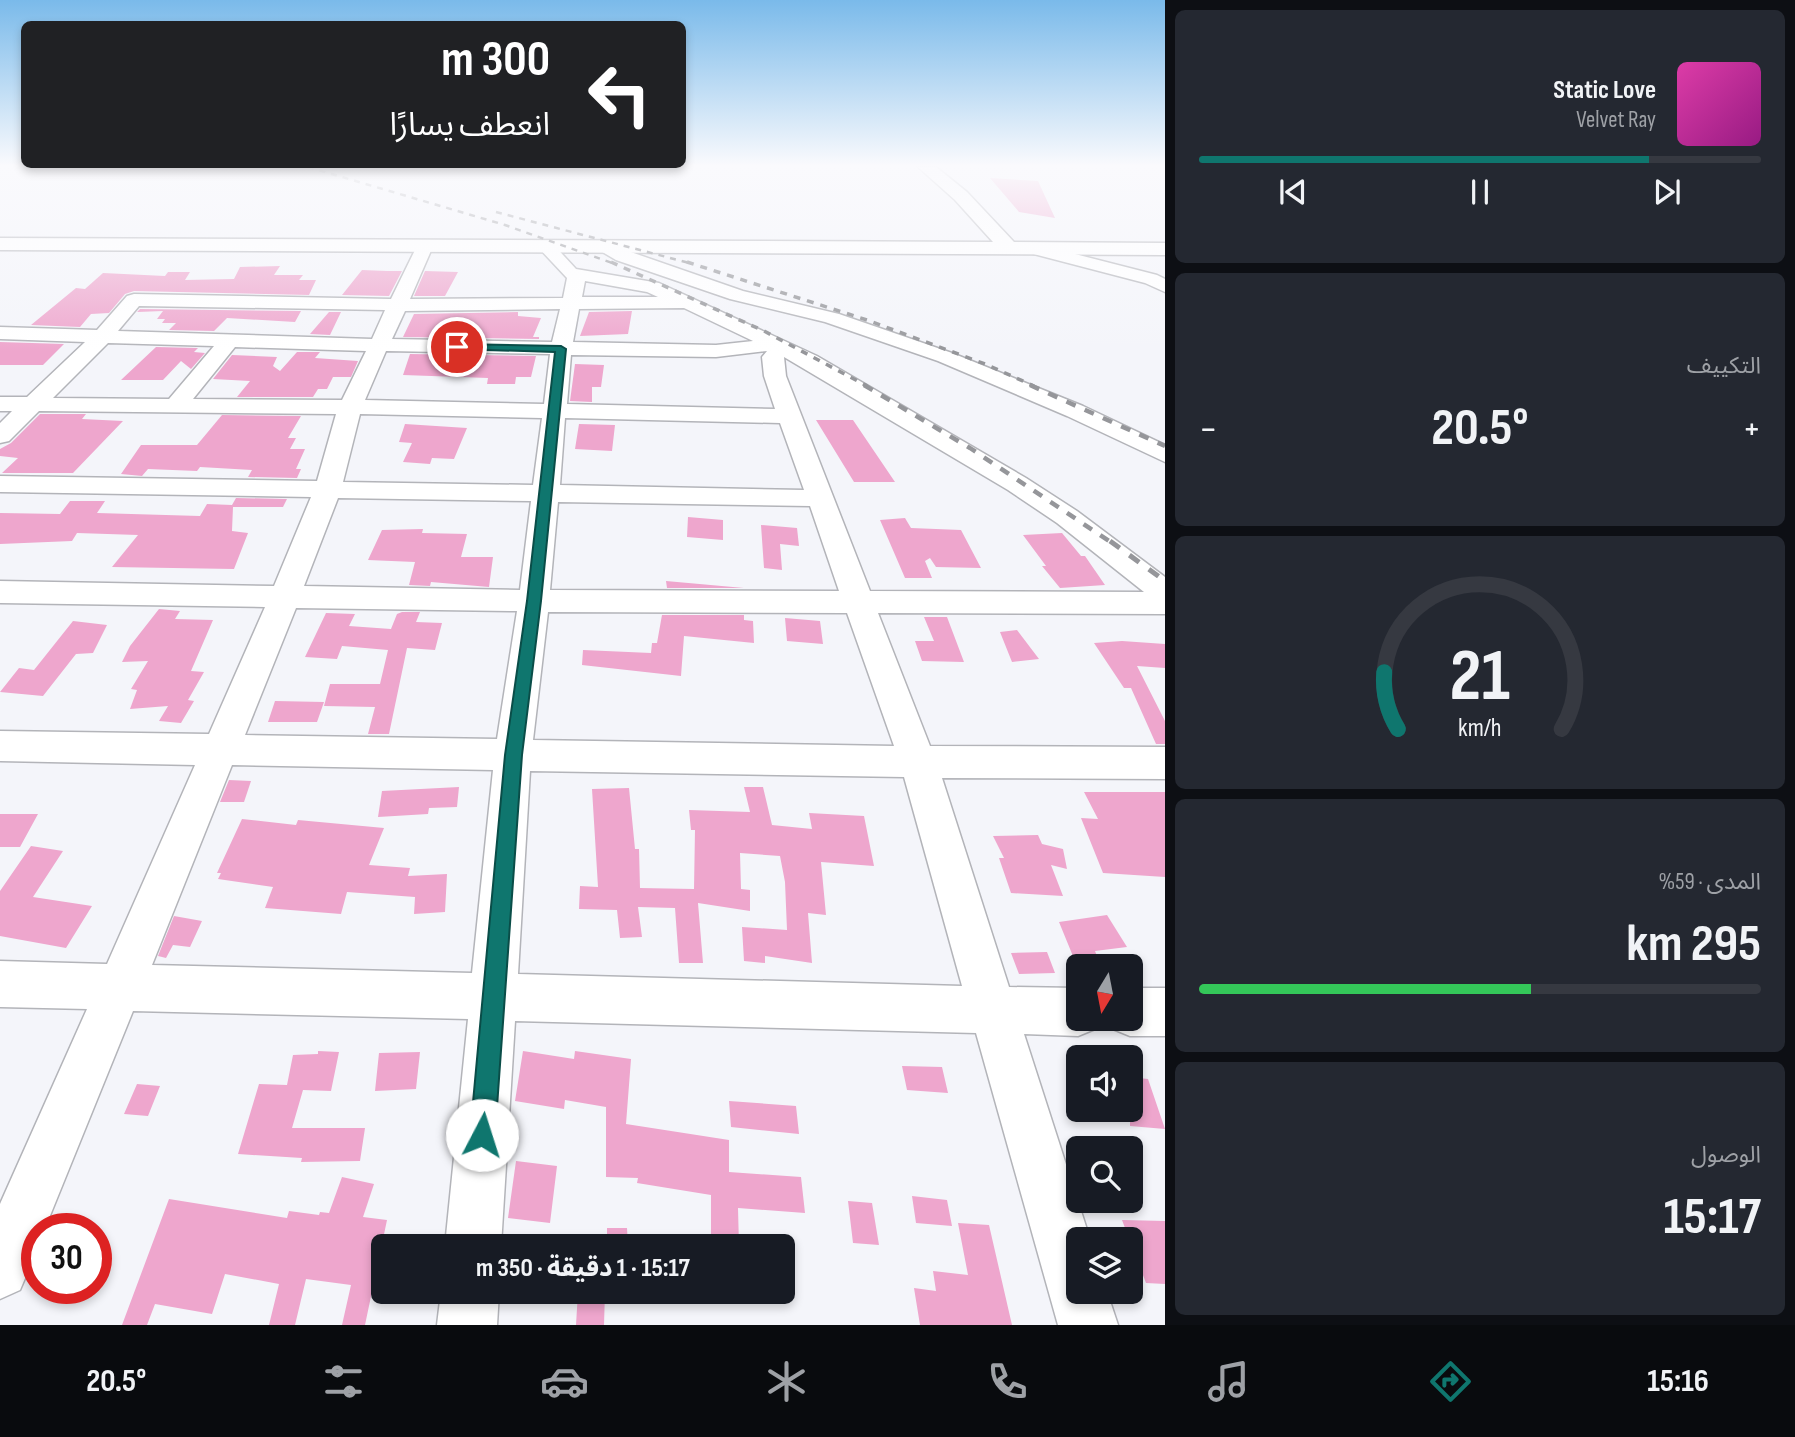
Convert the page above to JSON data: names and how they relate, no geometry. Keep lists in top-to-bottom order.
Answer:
{
  "north": "bottom",
  "page": {
    "turn": ["300 m", "انعطف يسارًا"],
    "song": ["Static Love", "Velvet Ray"],
    "tile": [
      "التكييف",
      ["المدى · 59%", "295 km"],
      ["الوصول", "15:17"]
    ],
    "heat": ["−", "20.5°", "+"],
    "limit": "30",
    "trip": "15:17 · 1 دقيقة · 350 m",
    "tabs": ["15:16", "20.5°"],
    "gauge": ["21", "km/h"]
  }
}
